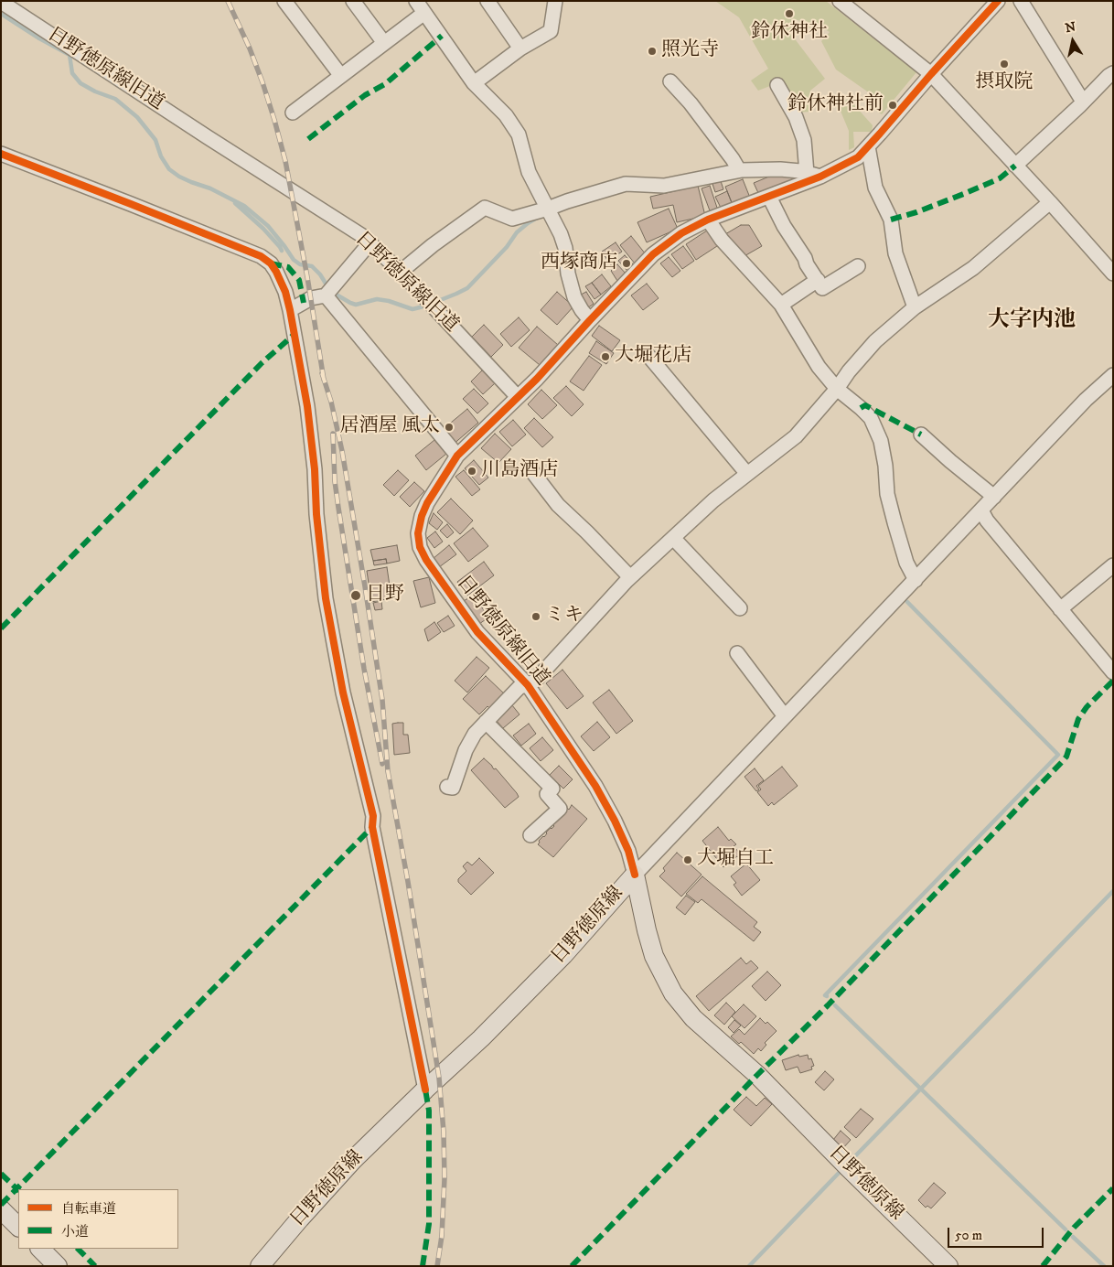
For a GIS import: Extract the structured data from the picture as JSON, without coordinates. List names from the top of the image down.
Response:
{
  "streets": {
    "main road": ["日野徳原線"],
    "street": ["日野徳原線旧道"]
  },
  "crossings": [
    ["日野徳原線旧道", "日野徳原線"]
  ],
  "districts": ["大字内池"],
  "places": [
    "鈴休神社",
    "照光寺",
    "摂取院",
    "鈴休神社前",
    "西塚商店",
    "大堀花店",
    "居酒屋 風太",
    "川島酒店",
    "日野",
    "ミキ",
    "大堀自工"
  ],
  "legend": ["自転車道", "小道"],
  "scale_bar": "50 m",
  "north": "top"
}
